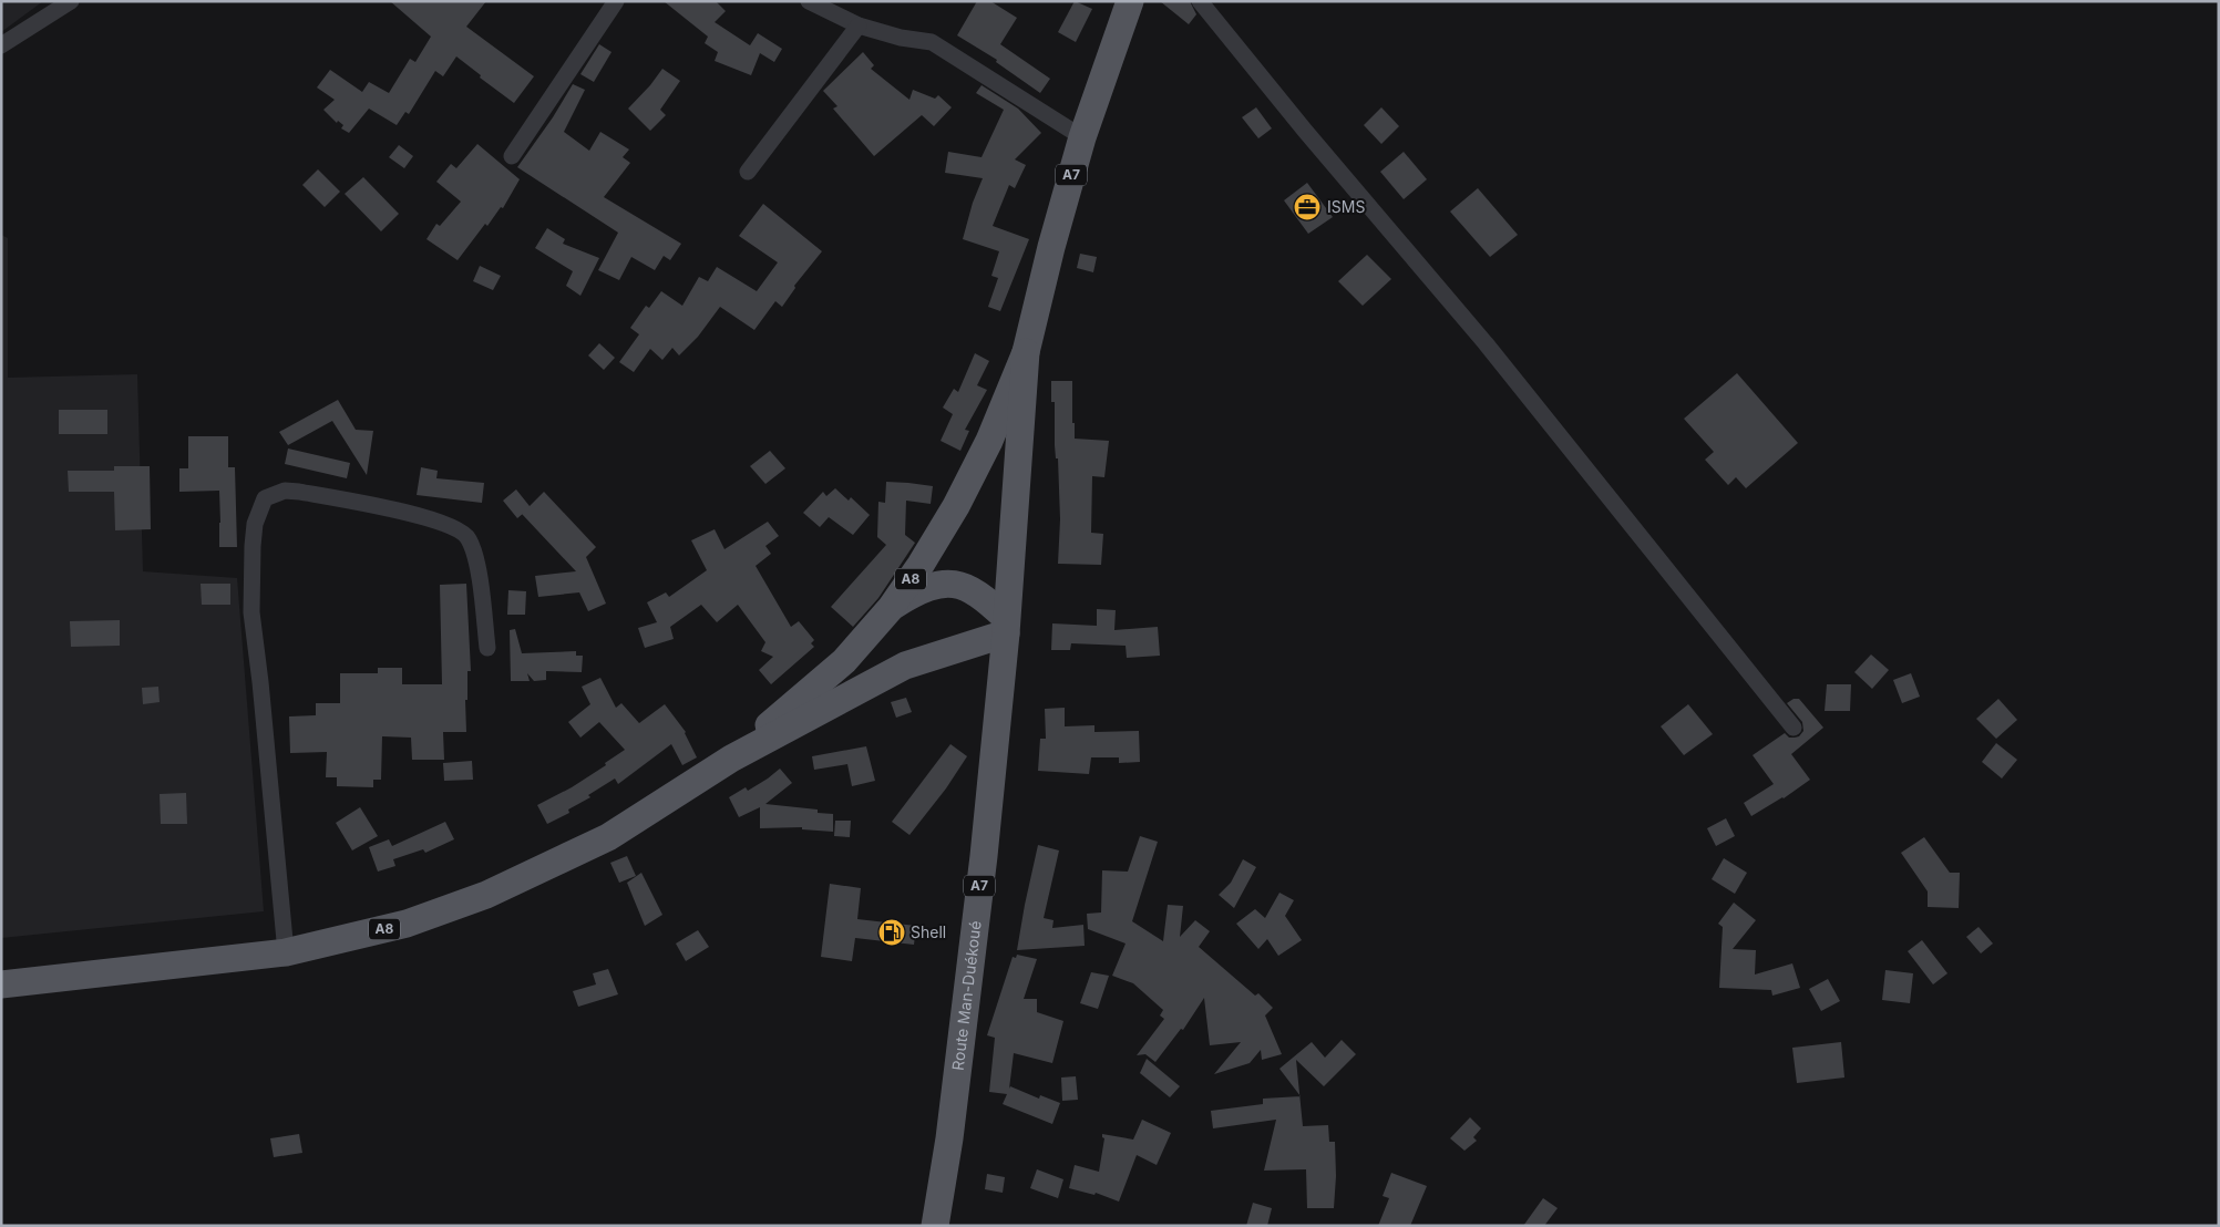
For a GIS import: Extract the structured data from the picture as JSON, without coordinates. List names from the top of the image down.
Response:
{
  "streets": {
    "main road": ["A7", "A8", "Route Man-Duékoué"]
  },
  "crossings": [
    ["A7", "A8"],
    ["A7", "Route Man-Duékoué"],
    ["A8", "Route Man-Duékoué"]
  ],
  "places": {
    "office": ["ISMS"],
    "fuel station": ["Shell"]
  }
}
